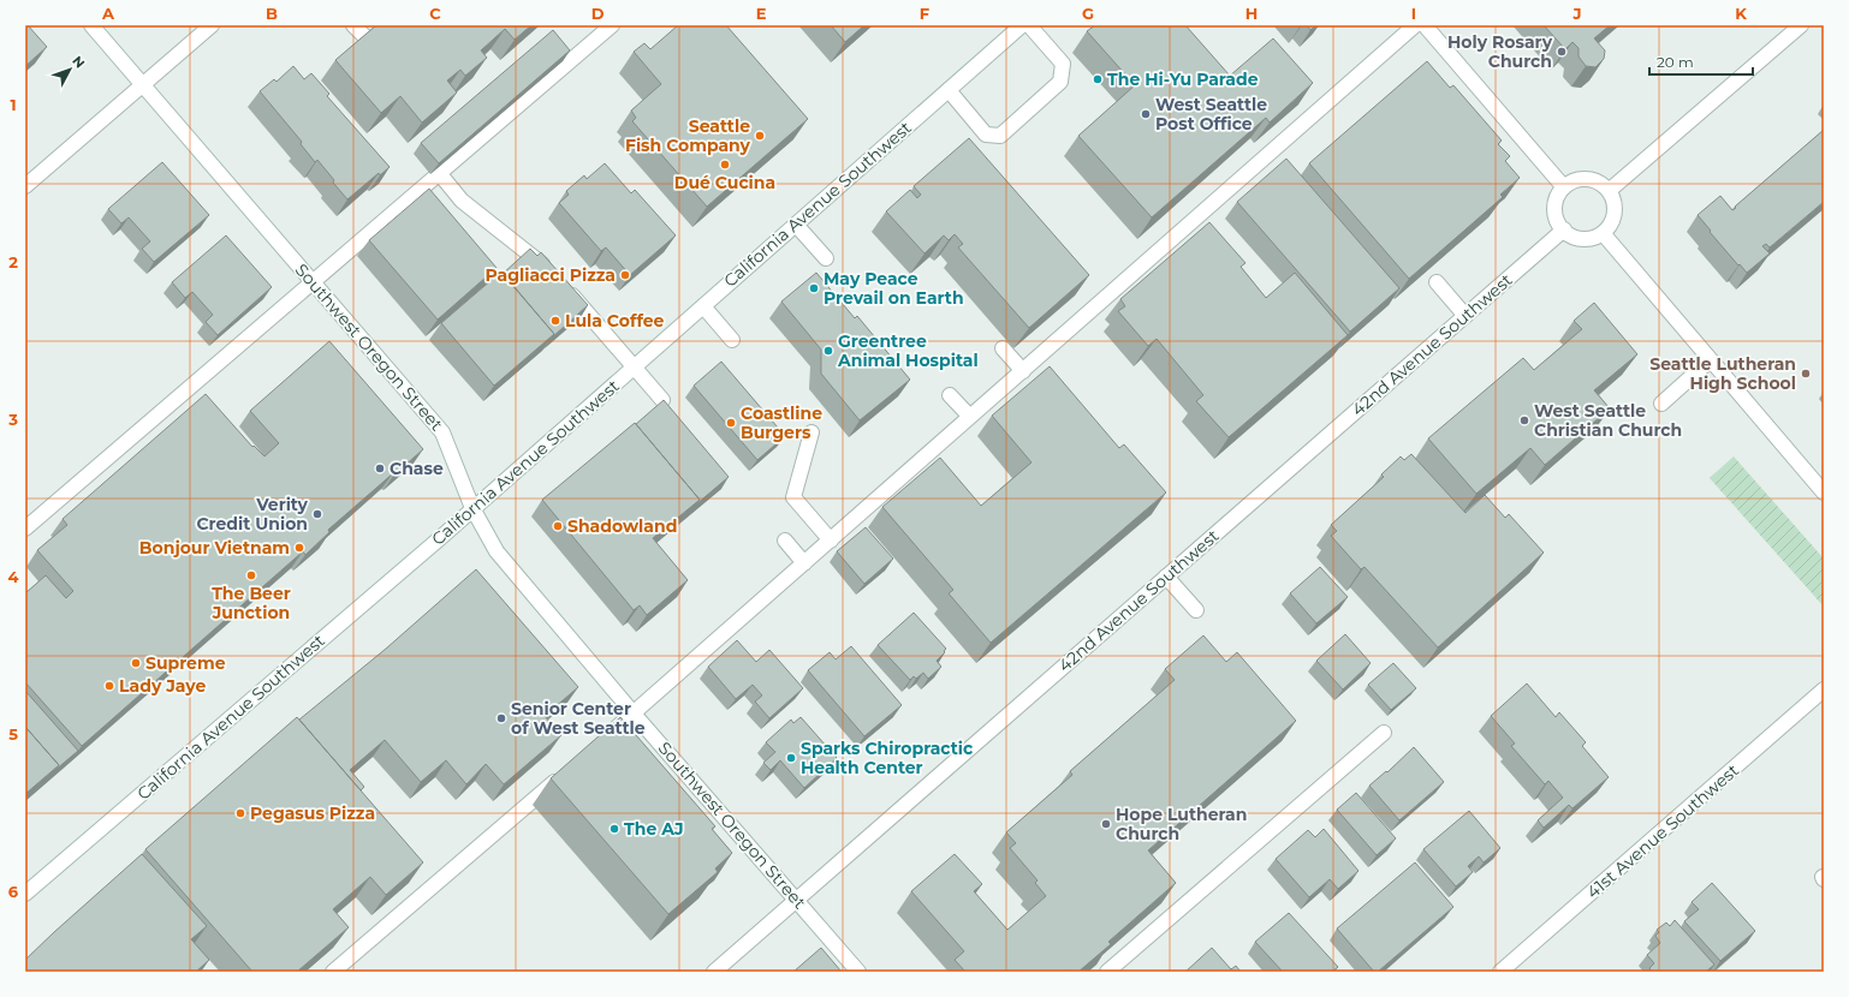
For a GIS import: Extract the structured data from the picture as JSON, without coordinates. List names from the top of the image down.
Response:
{
  "streets": {
    "street": [
      "California Avenue Southwest",
      "42nd Avenue Southwest",
      "Southwest Oregon Street",
      "41st Avenue Southwest"
    ]
  },
  "crossings": [
    ["California Avenue Southwest", "Southwest Oregon Street"],
    ["42nd Avenue Southwest", "Southwest Oregon Street"]
  ],
  "places": [
    "Holy Rosary Church",
    "The Hi-Yu Parade",
    "West Seattle Post Office",
    "Seattle Fish Company",
    "Dué Cucina",
    "Pagliacci Pizza",
    "May Peace Prevail on Earth",
    "Lula Coffee",
    "Greentree Animal Hospital",
    "Seattle Lutheran High School",
    "West Seattle Christian Church",
    "Coastline Burgers",
    "Chase",
    "Verity Credit Union",
    "Shadowland",
    "Bonjour Vietnam",
    "The Beer Junction",
    "Supreme",
    "Lady Jaye",
    "Senior Center of West Seattle",
    "Sparks Chiropractic Health Center",
    "Pegasus Pizza",
    "Hope Lutheran Church",
    "The AJ"
  ],
  "scale_bar": "20 m",
  "north": "top right",
  "grid": {
    "columns": [
      "A",
      "B",
      "C",
      "D",
      "E",
      "F",
      "G",
      "H",
      "I",
      "J",
      "K"
    ],
    "rows": [
      "1",
      "2",
      "3",
      "4",
      "5",
      "6"
    ]
  }
}
